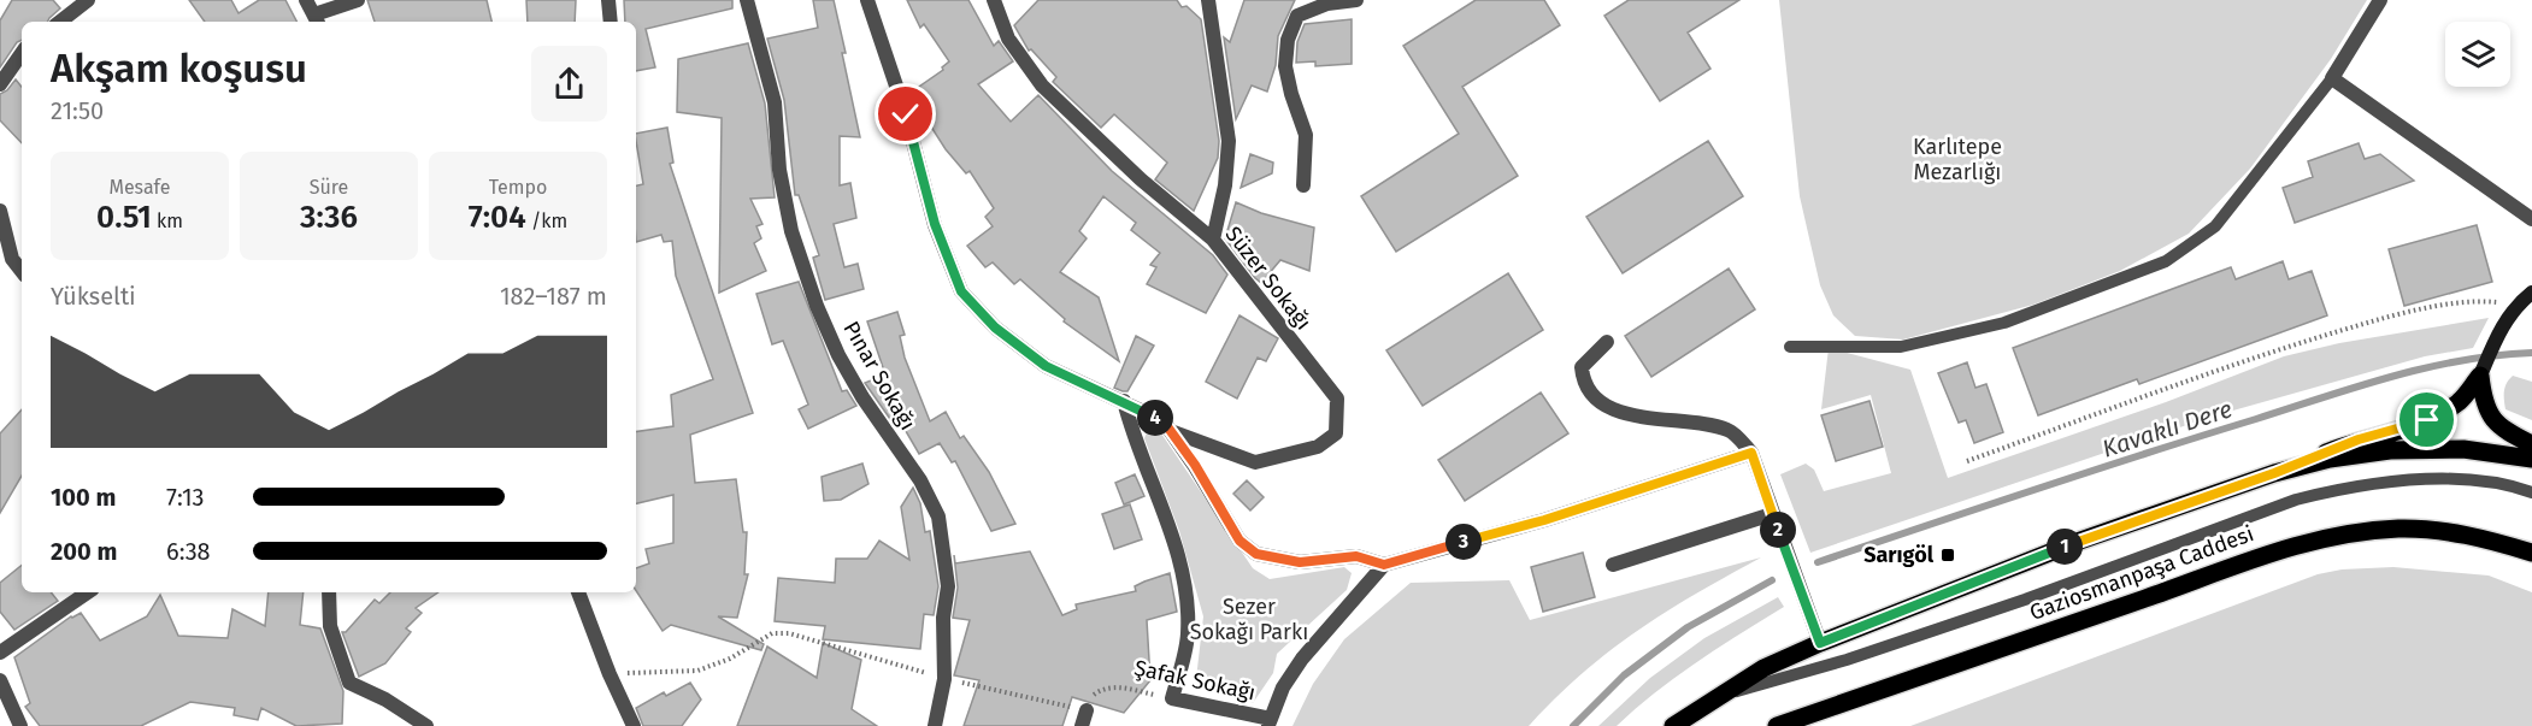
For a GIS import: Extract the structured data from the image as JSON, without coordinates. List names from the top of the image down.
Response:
{
  "streets": {
    "main road": ["Gaziosmanpaşa Caddesi"],
    "street": ["Süzer Sokağı", "Pınar Sokağı", "Şafak Sokağı"]
  },
  "water": ["Kavaklı Dere"],
  "parks": ["Karlıtepe Mezarlığı", "Sezer Sokağı Parkı"],
  "places": {
    "transit": ["Sarıgöl"]
  },
  "page": {
    "heading": ["Akşam koşusu", "21:50"],
    "stats": [
      ["Mesafe", "0.51 km"],
      ["Süre", "3:36"],
      ["Tempo", "7:04 /km"]
    ],
    "chart": ["Yükselti", "182–187 m"],
    "pins": [
      "4",
      "2",
      "3",
      "1"
    ],
    "list": [
      {
        "name": "100 m",
        "note": "7:13"
      },
      {
        "name": "200 m",
        "note": "6:38"
      }
    ]
  }
}
